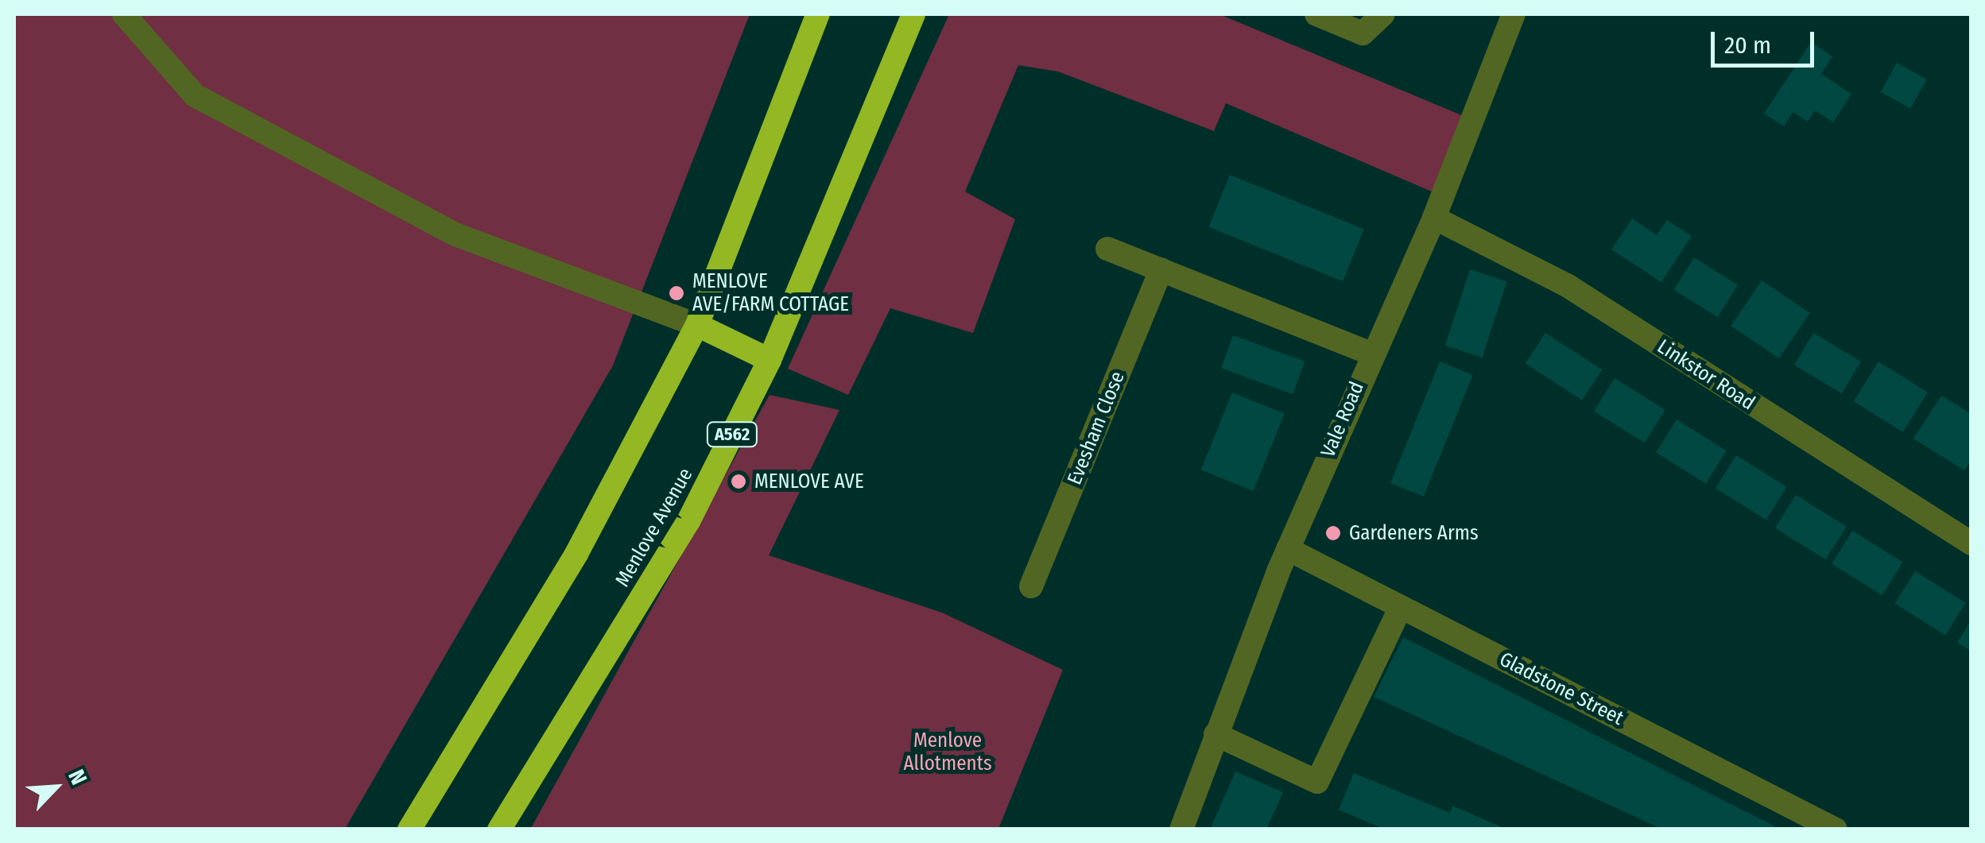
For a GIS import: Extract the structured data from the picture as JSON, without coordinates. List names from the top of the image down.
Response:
{
  "streets": {
    "highway": ["A562", "Menlove Avenue"],
    "street": [
      "Linkstor Road",
      "Vale Road",
      "Evesham Close",
      "Gladstone Street"
    ]
  },
  "crossings": [
    ["Linkstor Road", "Vale Road"],
    ["Vale Road", "Gladstone Street"]
  ],
  "parks": ["Menlove Allotments"],
  "places": ["MENLOVE AVE/FARM COTTAGE", "MENLOVE AVE", "Gardeners Arms"],
  "scale_bar": "20 m",
  "north": "top right"
}
